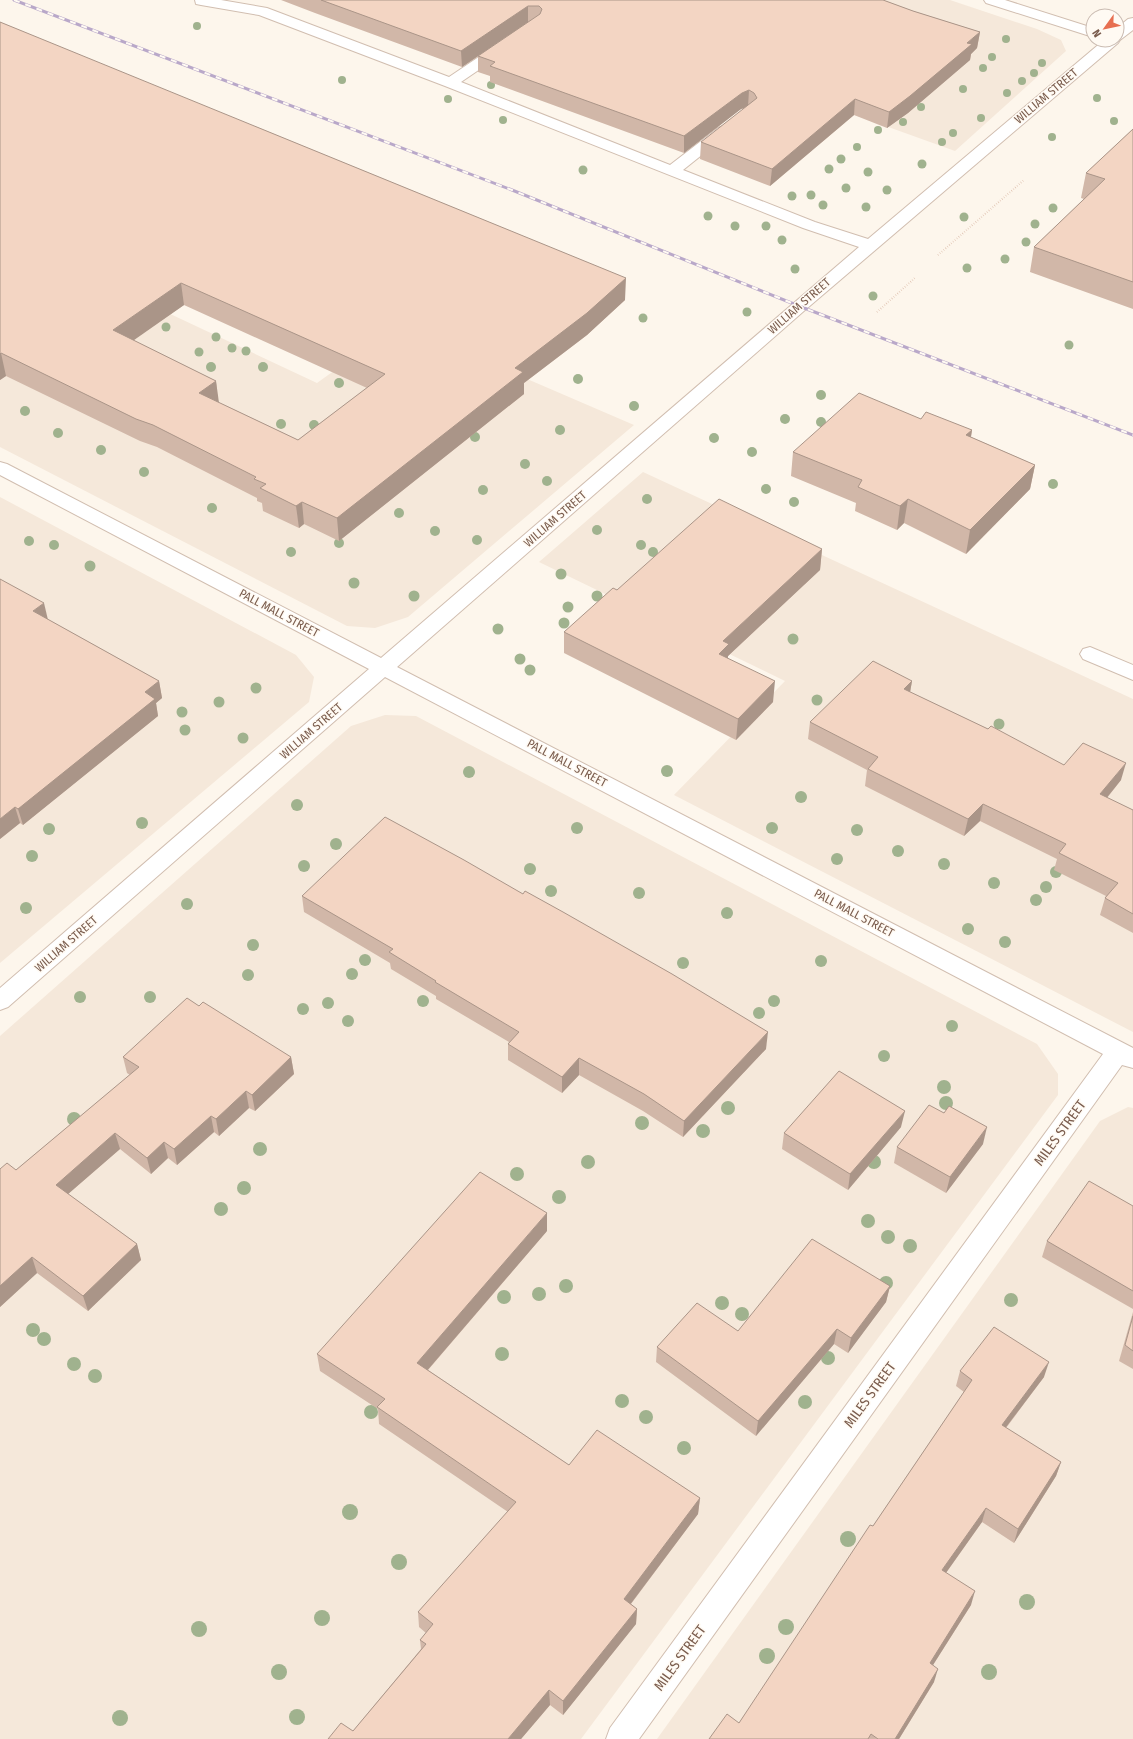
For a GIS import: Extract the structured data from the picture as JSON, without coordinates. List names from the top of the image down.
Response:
{
  "streets": {
    "street": ["WILLIAM STREET", "PALL MALL STREET", "MILES STREET"]
  },
  "crossings": [
    ["WILLIAM STREET", "PALL MALL STREET"],
    ["PALL MALL STREET", "MILES STREET"]
  ],
  "north": "bottom left"
}
